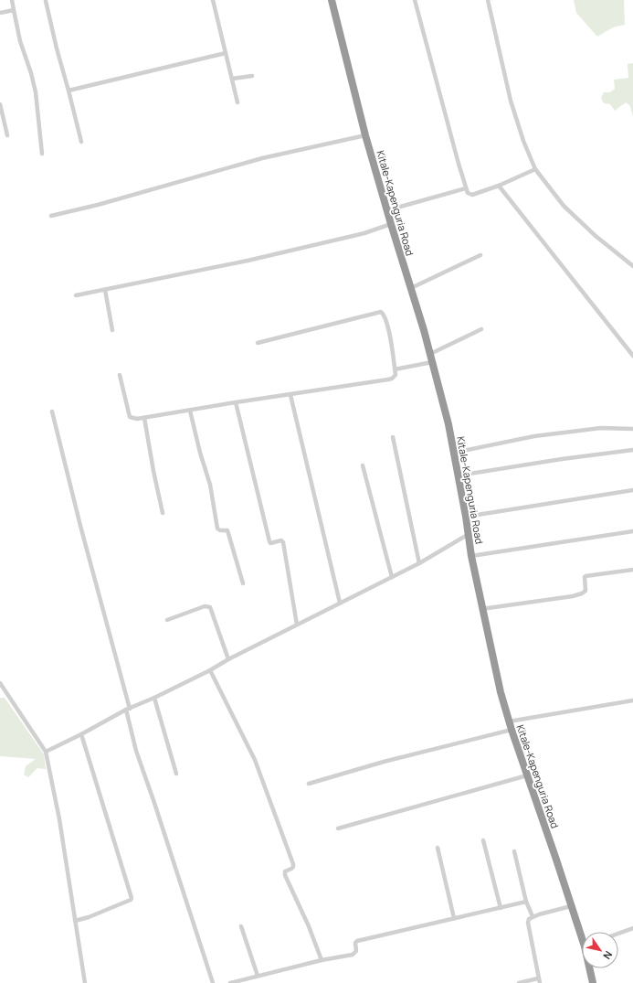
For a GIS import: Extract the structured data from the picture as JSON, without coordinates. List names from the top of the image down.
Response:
{
  "streets": {
    "highway": ["Kitale-Kapenguria Road"]
  },
  "north": "bottom right"
}
